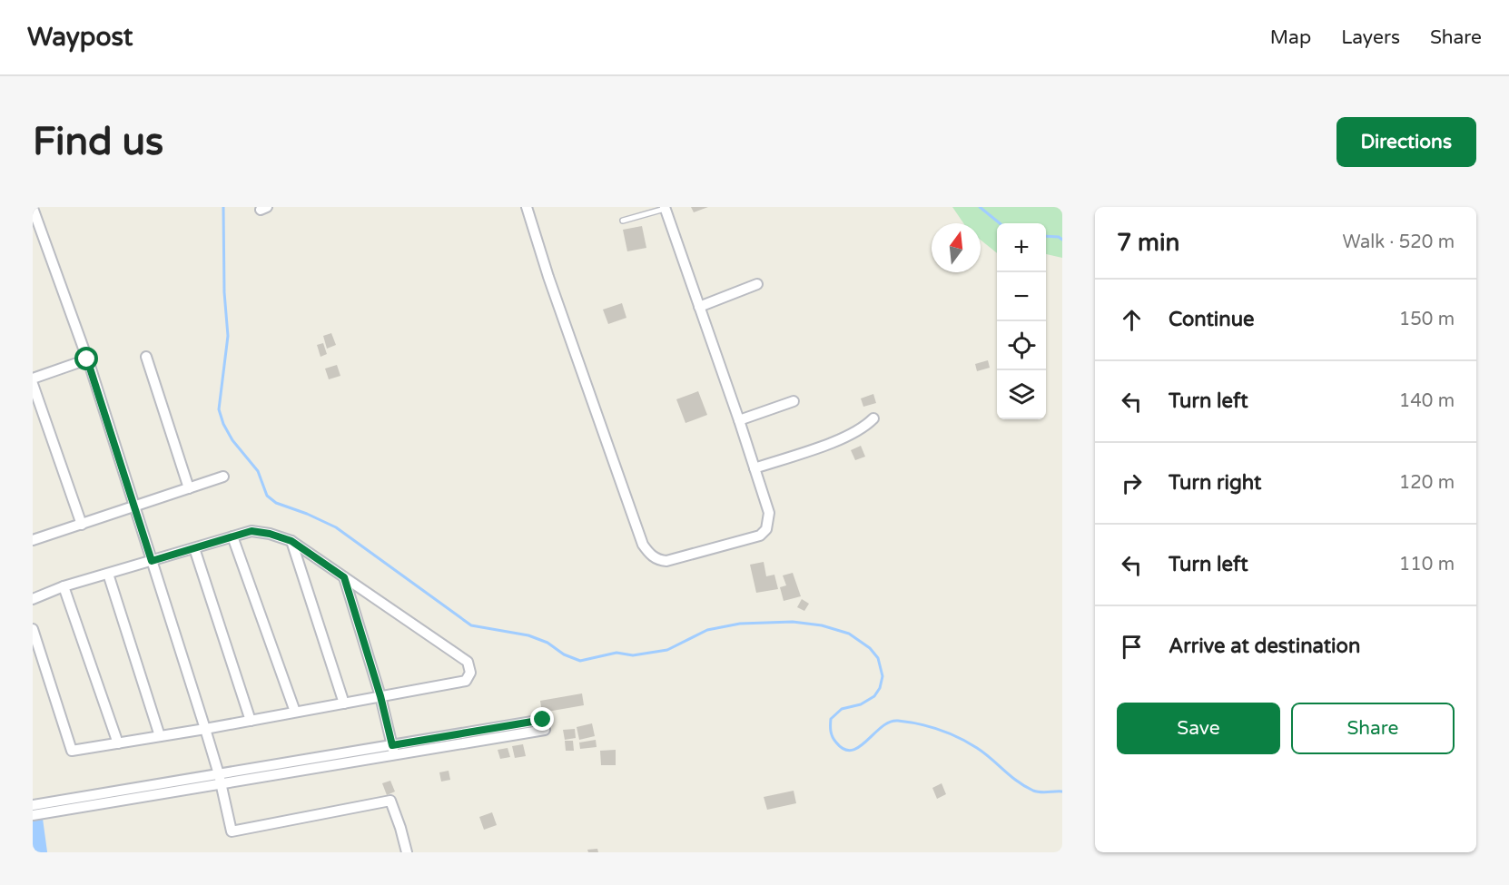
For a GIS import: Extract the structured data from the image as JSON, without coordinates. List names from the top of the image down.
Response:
{
  "north": "top",
  "page": {
    "header": "Waypost",
    "nav": ["Map", "Layers", "Share"],
    "buttons": [
      "Directions",
      ["Save", "Share"]
    ],
    "title": "Find us",
    "heading": ["7 min", "Walk · 520 m"],
    "map_buttons": ["+", "−"],
    "list": [
      ["Continue", "150 m"],
      ["Turn left", "140 m"],
      ["Turn right", "120 m"],
      ["Turn left", "110 m"],
      "Arrive at destination"
    ]
  }
}
